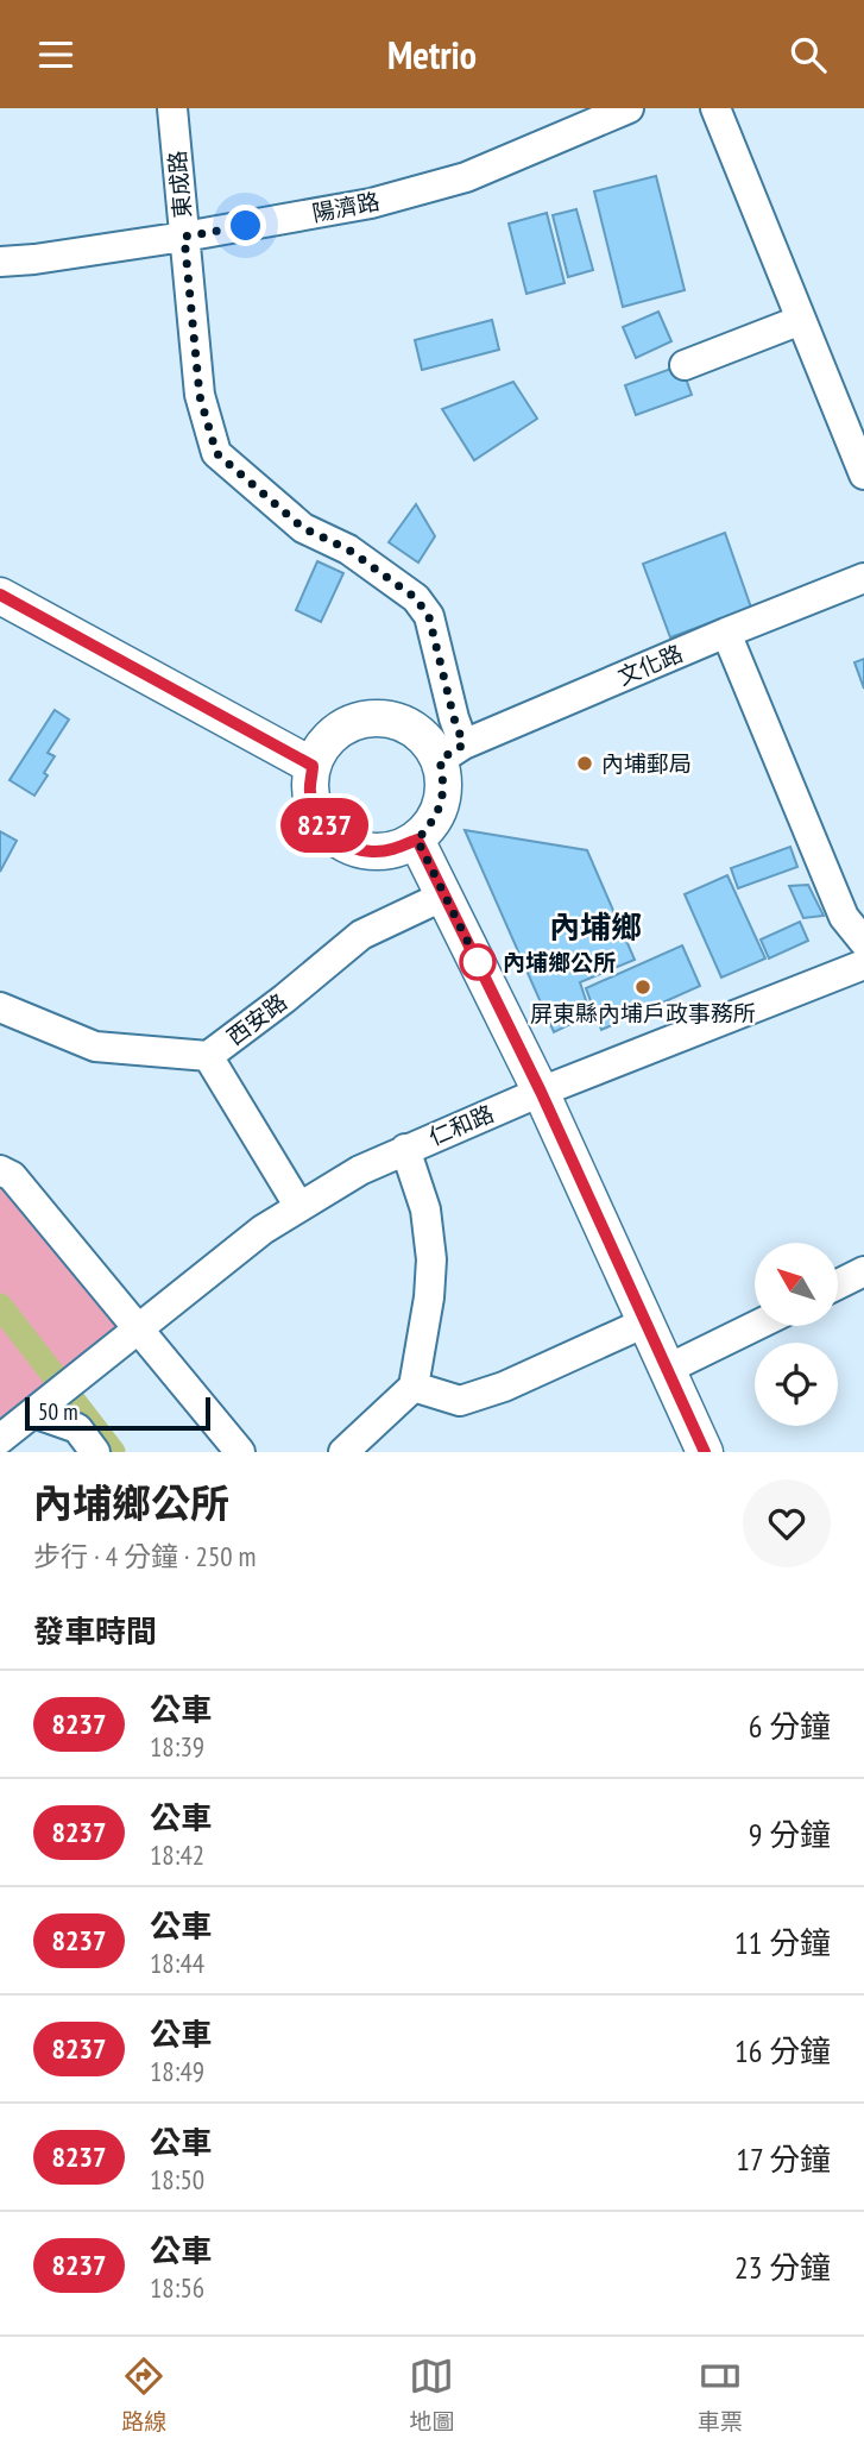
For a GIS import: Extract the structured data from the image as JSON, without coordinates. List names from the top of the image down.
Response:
{
  "streets": {
    "street": [
      "東成路",
      "陽濟路",
      "文化路",
      "西安路",
      "仁和路"
    ]
  },
  "crossings": [
    ["東成路", "陽濟路"],
    ["東成路", "文化路"]
  ],
  "districts": ["內埔鄉"],
  "places": ["內埔郵局", "內埔鄉公所", "屏東縣內埔戶政事務所"],
  "lines": ["bus line 8237"],
  "scale_bar": "50 m",
  "north": "top left",
  "page": {
    "header": "Metrio",
    "on_map": "8237",
    "scale": "50 m",
    "heading": [
      ["內埔鄉公所", "步行 · 4 分鐘 · 250 m"],
      "發車時間"
    ],
    "list": [
      {
        "mark": "8237",
        "name": "公車",
        "note": "18:39",
        "value": "6 分鐘"
      },
      {
        "mark": "8237",
        "name": "公車",
        "note": "18:42",
        "value": "9 分鐘"
      },
      {
        "mark": "8237",
        "name": "公車",
        "note": "18:44",
        "value": "11 分鐘"
      },
      {
        "mark": "8237",
        "name": "公車",
        "note": "18:49",
        "value": "16 分鐘"
      },
      {
        "mark": "8237",
        "name": "公車",
        "note": "18:50",
        "value": "17 分鐘"
      },
      {
        "mark": "8237",
        "name": "公車",
        "note": "18:56",
        "value": "23 分鐘"
      }
    ],
    "tabs": ["路線", "地圖", "車票"]
  }
}
